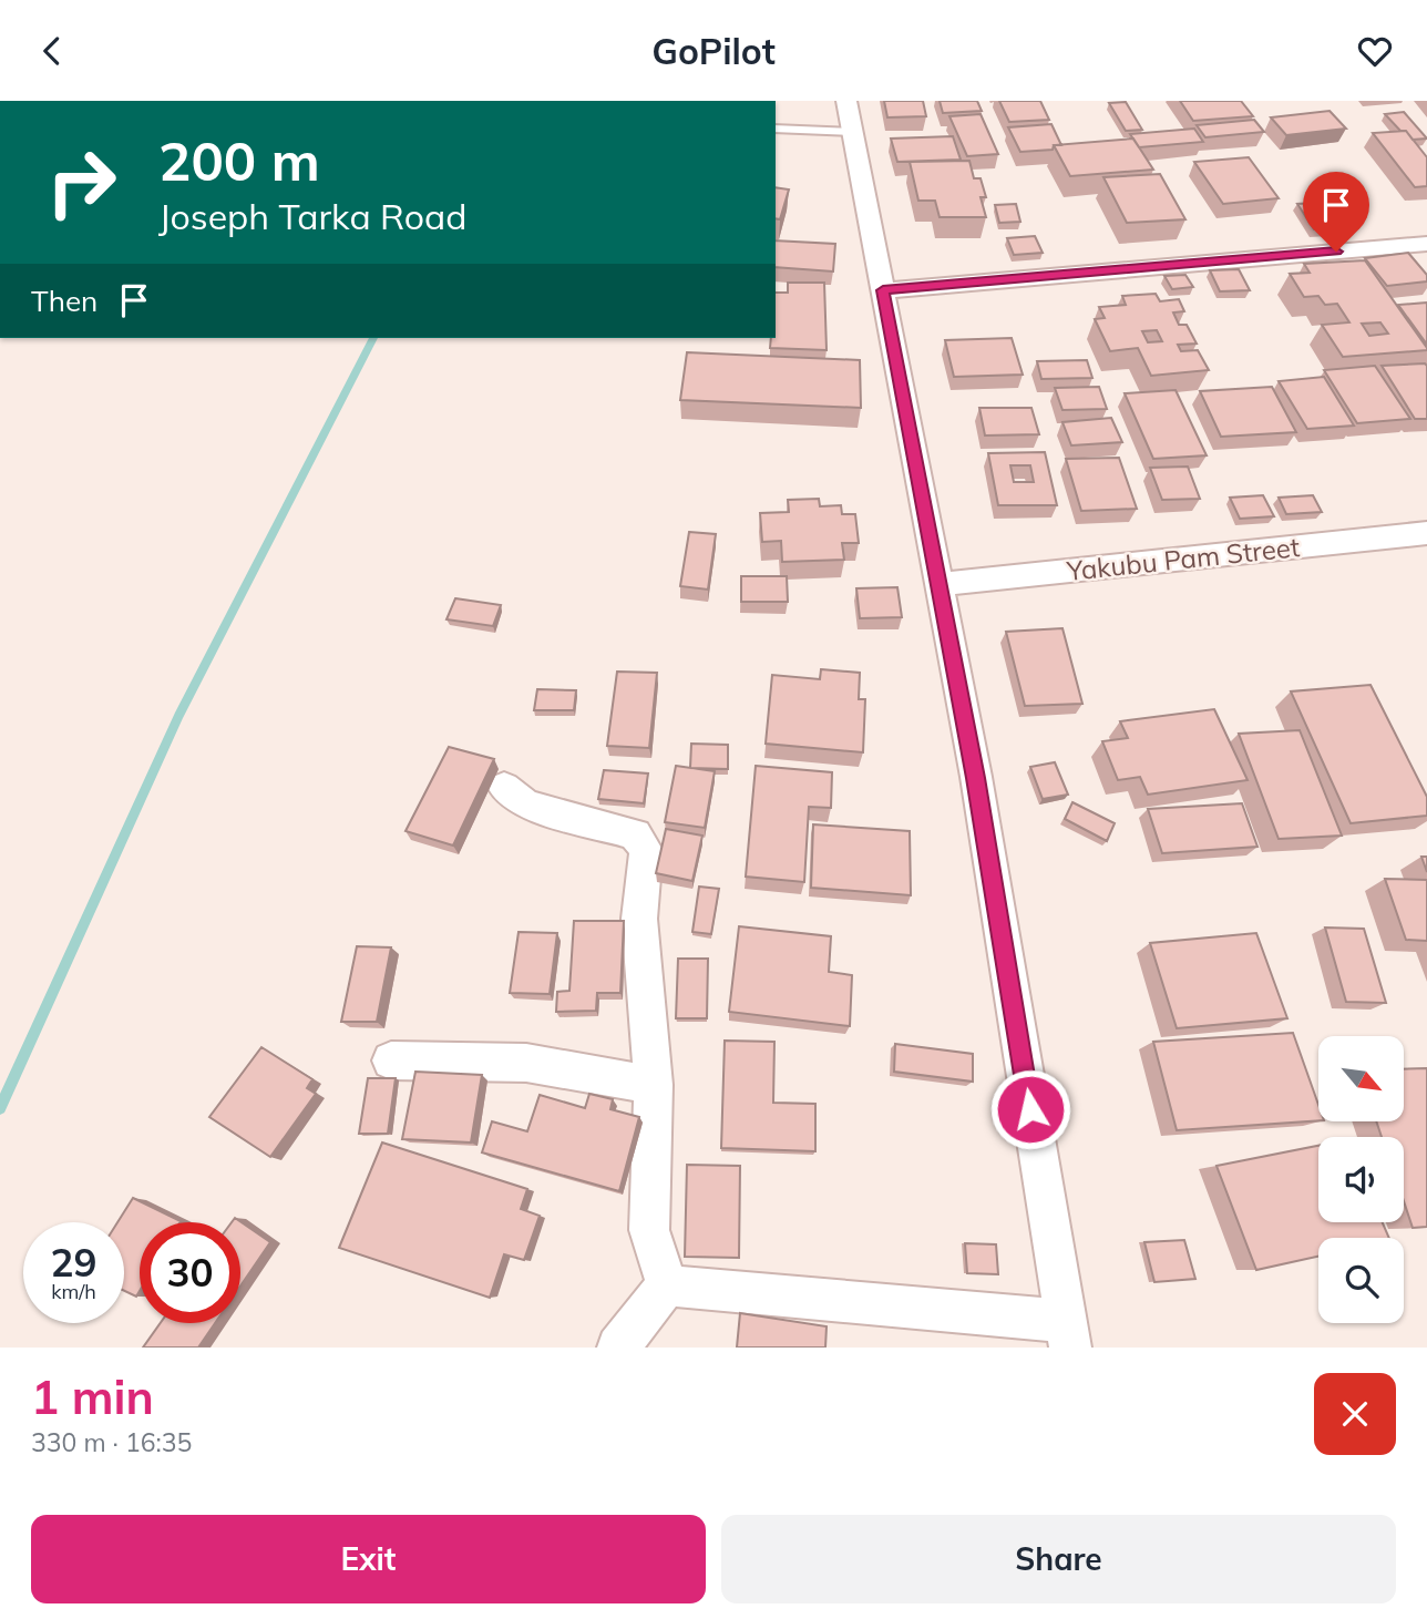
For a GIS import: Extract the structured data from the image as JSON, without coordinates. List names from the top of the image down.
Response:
{
  "streets": {
    "street": ["Yakubu Pam Street"]
  },
  "north": "bottom right",
  "page": {
    "header": "GoPilot",
    "turn": ["200 m", "Joseph Tarka Road"],
    "then": "Then",
    "speed": "29 km/h",
    "limit": "30",
    "heading": ["1 min", "330 m · 16:35"],
    "buttons": ["Exit", "Share"]
  }
}
